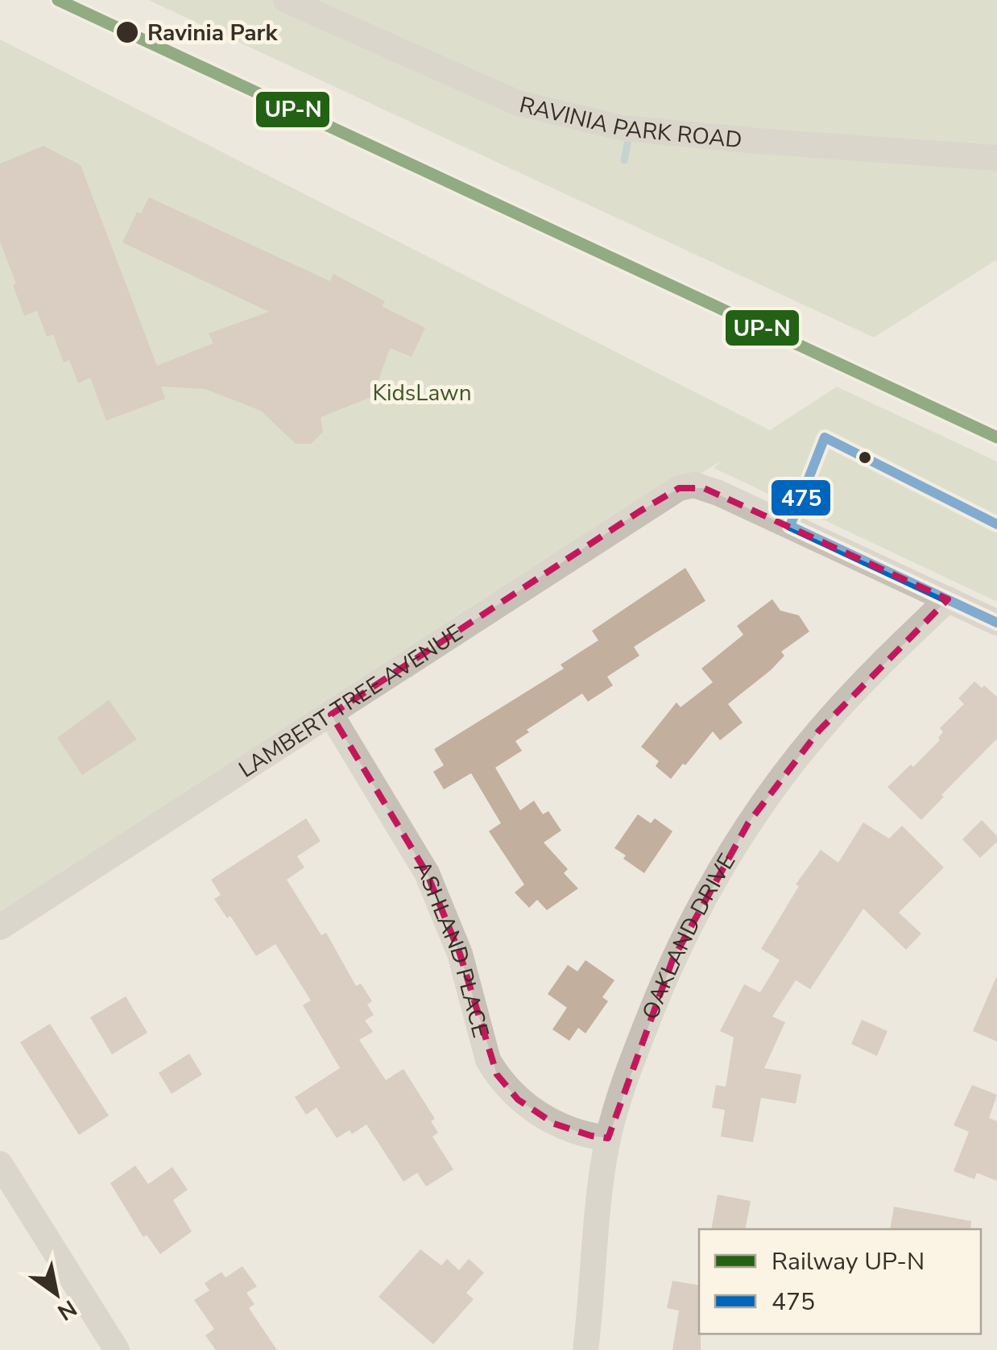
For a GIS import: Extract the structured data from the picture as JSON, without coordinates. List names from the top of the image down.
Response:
{
  "streets": {
    "street": [
      "RAVINIA PARK ROAD",
      "LAMBERT TREE AVENUE",
      "OAKLAND DRIVE",
      "ASHLAND PLACE"
    ]
  },
  "crossings": [
    ["LAMBERT TREE AVENUE", "OAKLAND DRIVE"],
    ["LAMBERT TREE AVENUE", "ASHLAND PLACE"],
    ["OAKLAND DRIVE", "ASHLAND PLACE"]
  ],
  "parks": ["KidsLawn"],
  "places": ["Ravinia Park"],
  "lines": ["rail line UP-N", "transit line 475"],
  "legend": ["Railway UP-N", "475"],
  "north": "bottom right"
}
